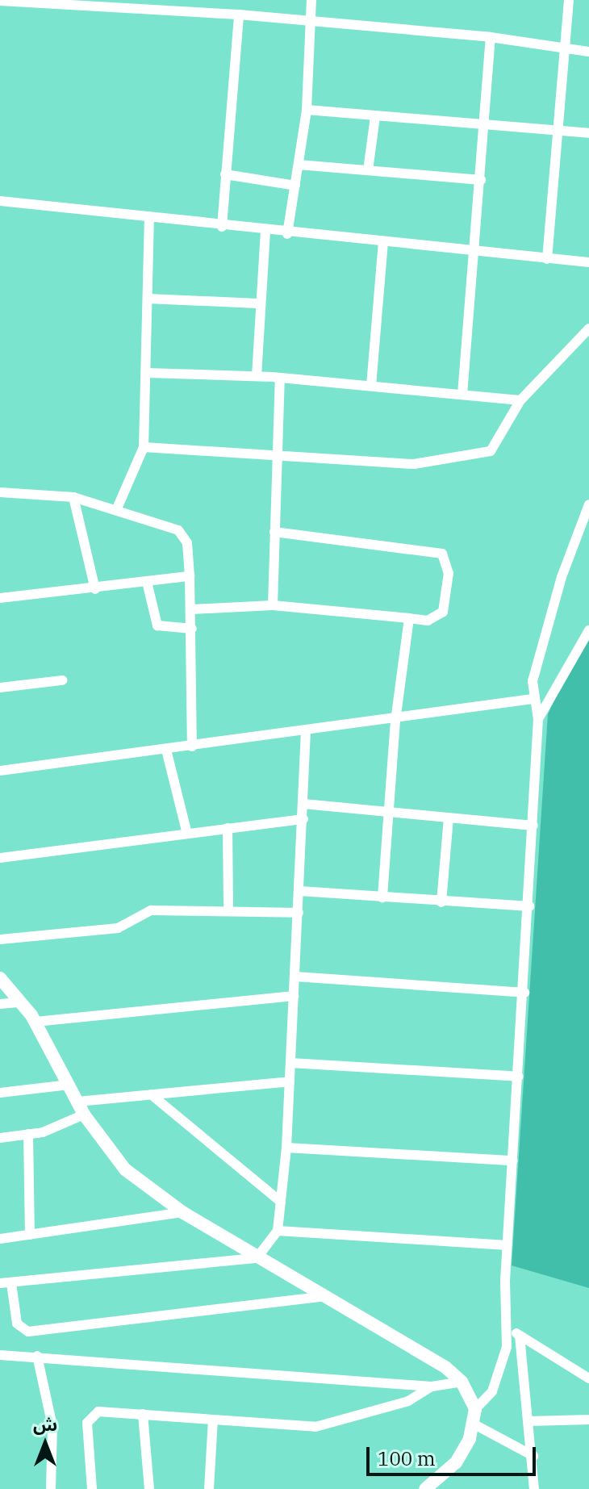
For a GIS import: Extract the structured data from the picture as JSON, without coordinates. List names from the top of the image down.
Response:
{
  "scale_bar": "100 m",
  "north": "top"
}
